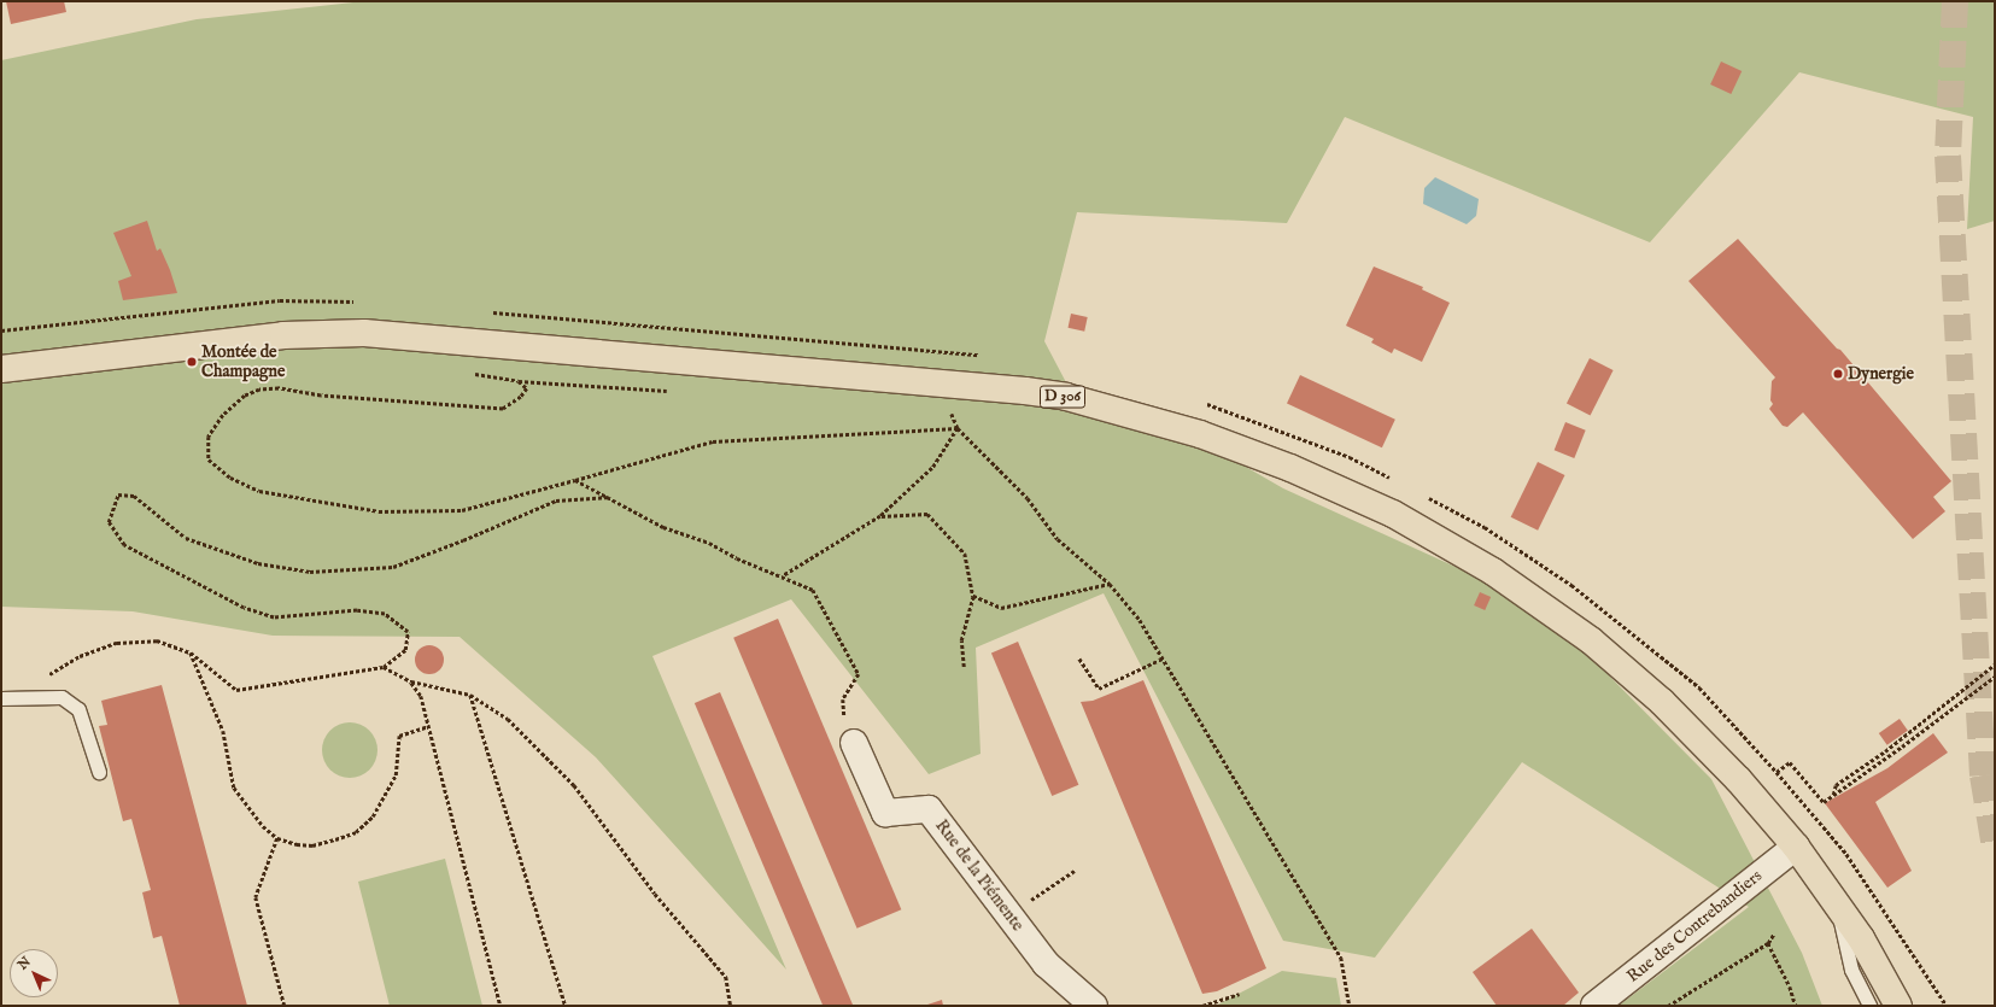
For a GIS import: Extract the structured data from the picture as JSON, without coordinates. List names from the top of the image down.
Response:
{
  "streets": {
    "main road": ["D 306"],
    "street": ["Rue de la Piémente", "Rue des Contrebandiers"]
  },
  "crossings": [
    ["D 306", "Rue des Contrebandiers"]
  ],
  "places": ["Montée de Champagne", "Dynergie"],
  "north": "top left"
}
